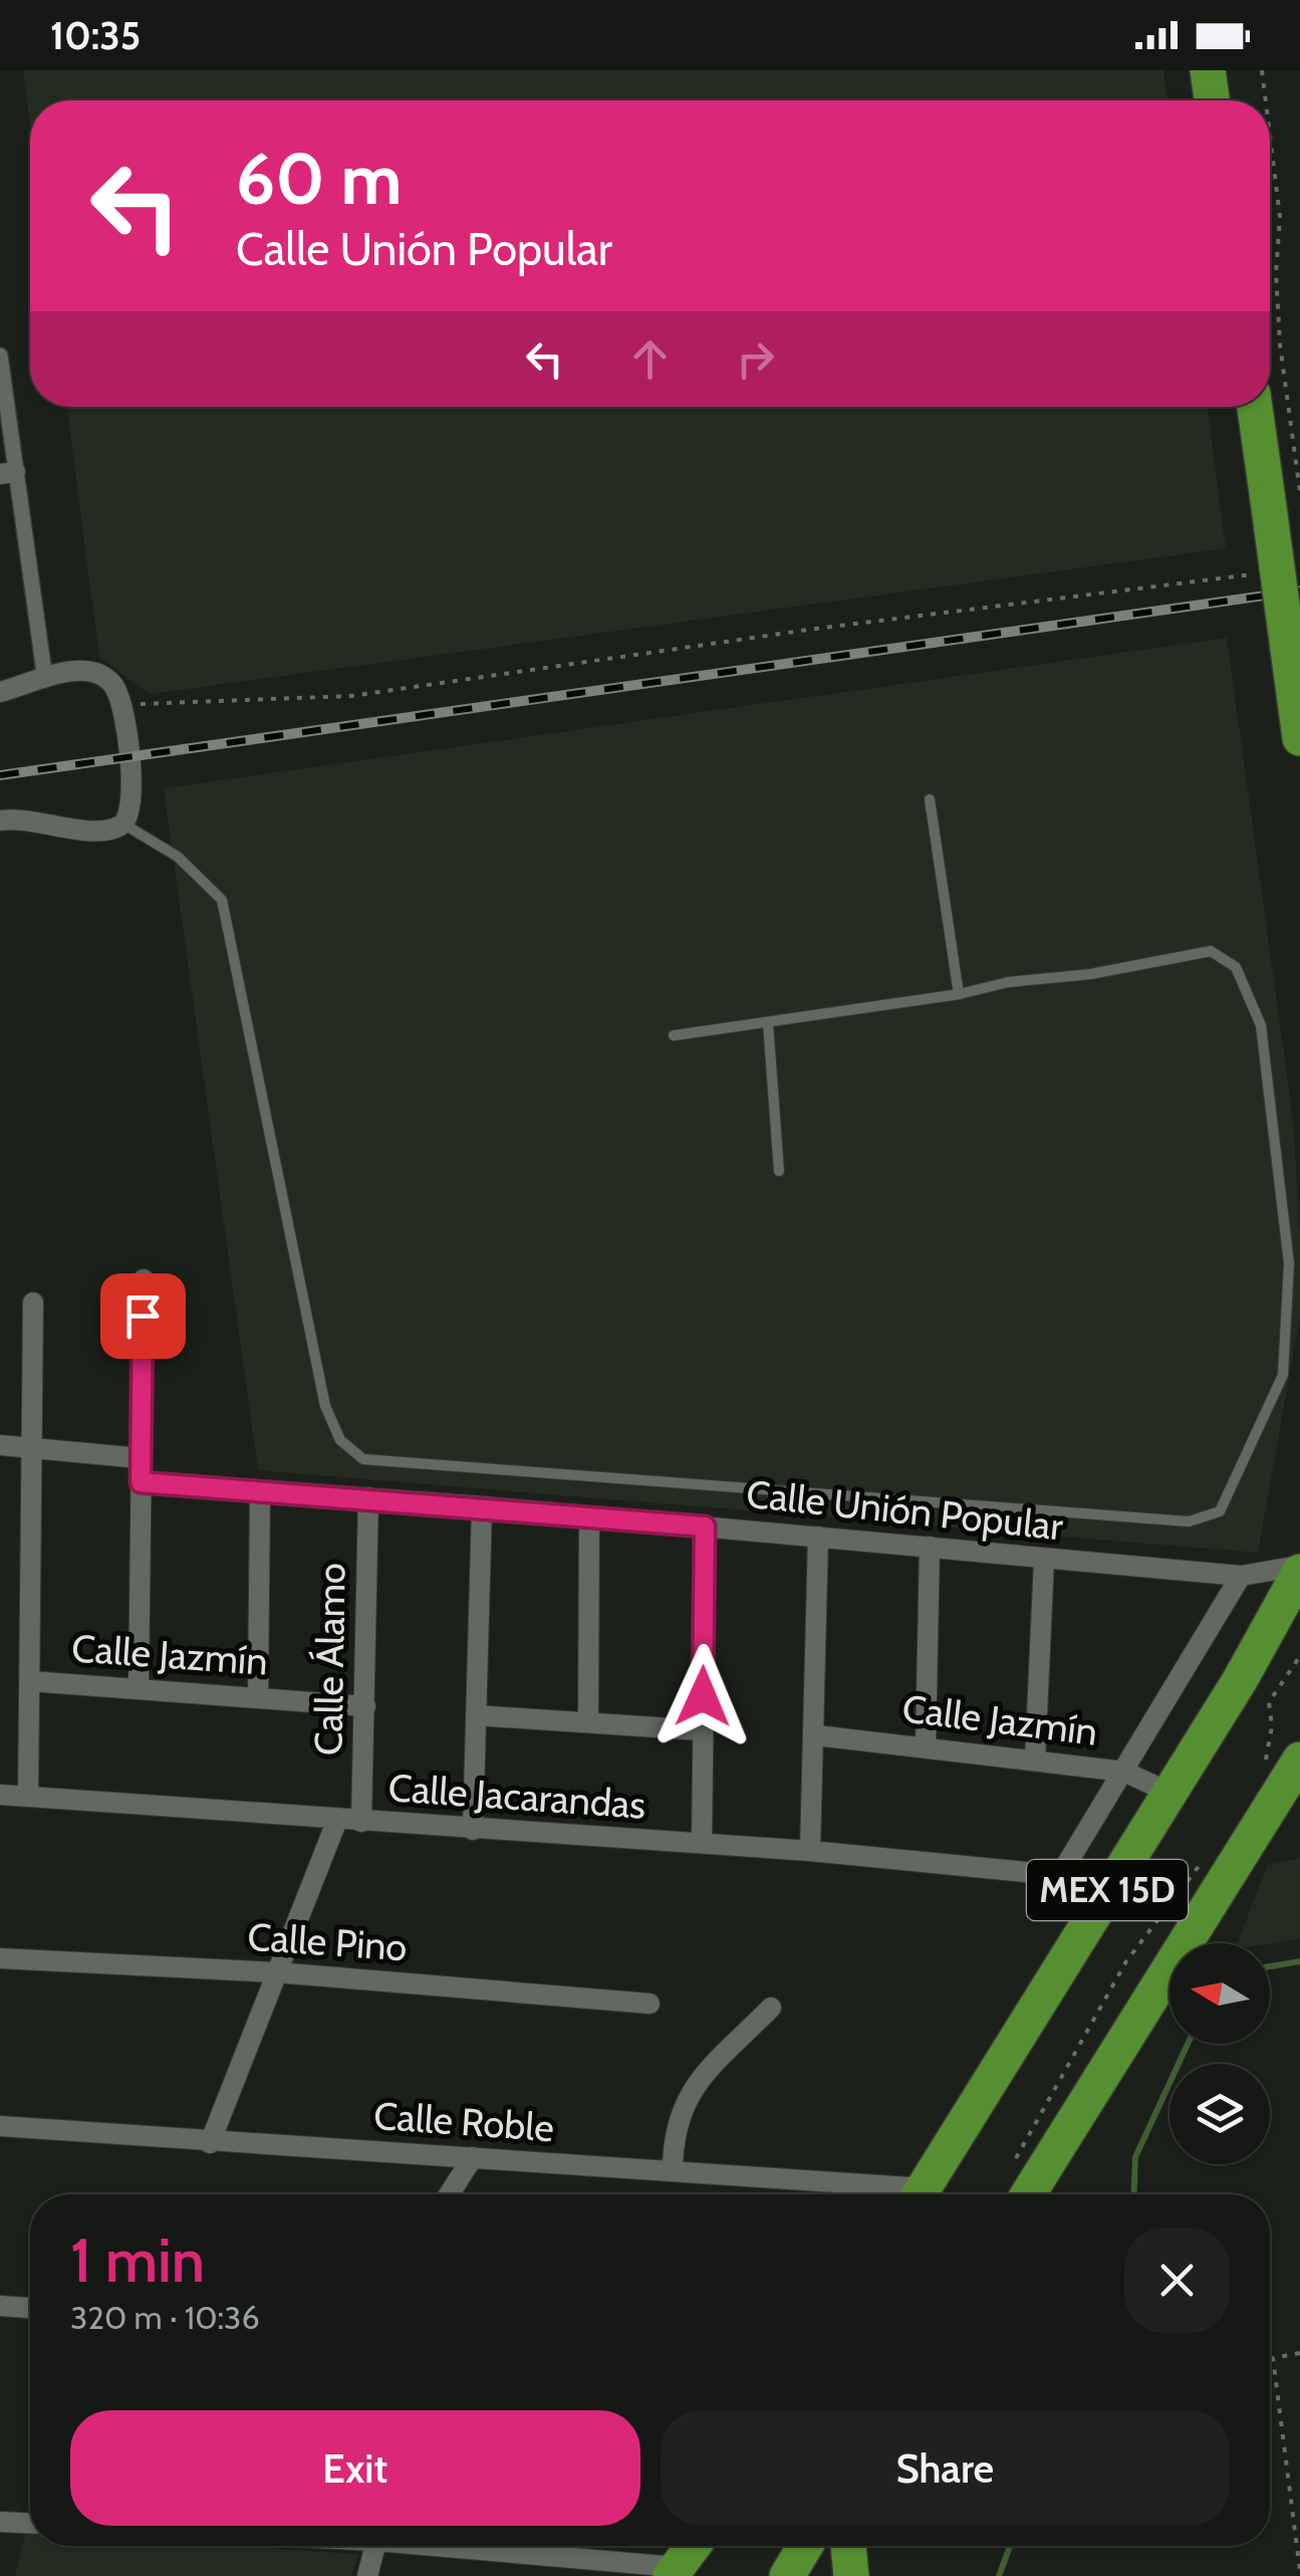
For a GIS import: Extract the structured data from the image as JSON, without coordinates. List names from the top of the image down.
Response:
{
  "streets": {
    "highway": ["MEX 15D"],
    "street": [
      "Calle Unión Popular",
      "Calle Jazmín",
      "Calle Álamo",
      "Calle Jacarandas",
      "Calle Pino",
      "Calle Roble"
    ]
  },
  "crossings": [
    ["Calle Unión Popular", "Calle Álamo"],
    ["Calle Unión Popular", "MEX 15D"],
    ["Calle Jazmín", "Calle Álamo"],
    ["Calle Jazmín", "MEX 15D"],
    ["Calle Álamo", "Calle Jacarandas"]
  ],
  "north": "left",
  "page": {
    "status": "10:35",
    "turn": ["60 m", "Calle Unión Popular"],
    "heading": ["1 min", "320 m · 10:36"],
    "buttons": ["Exit", "Share"]
  }
}
